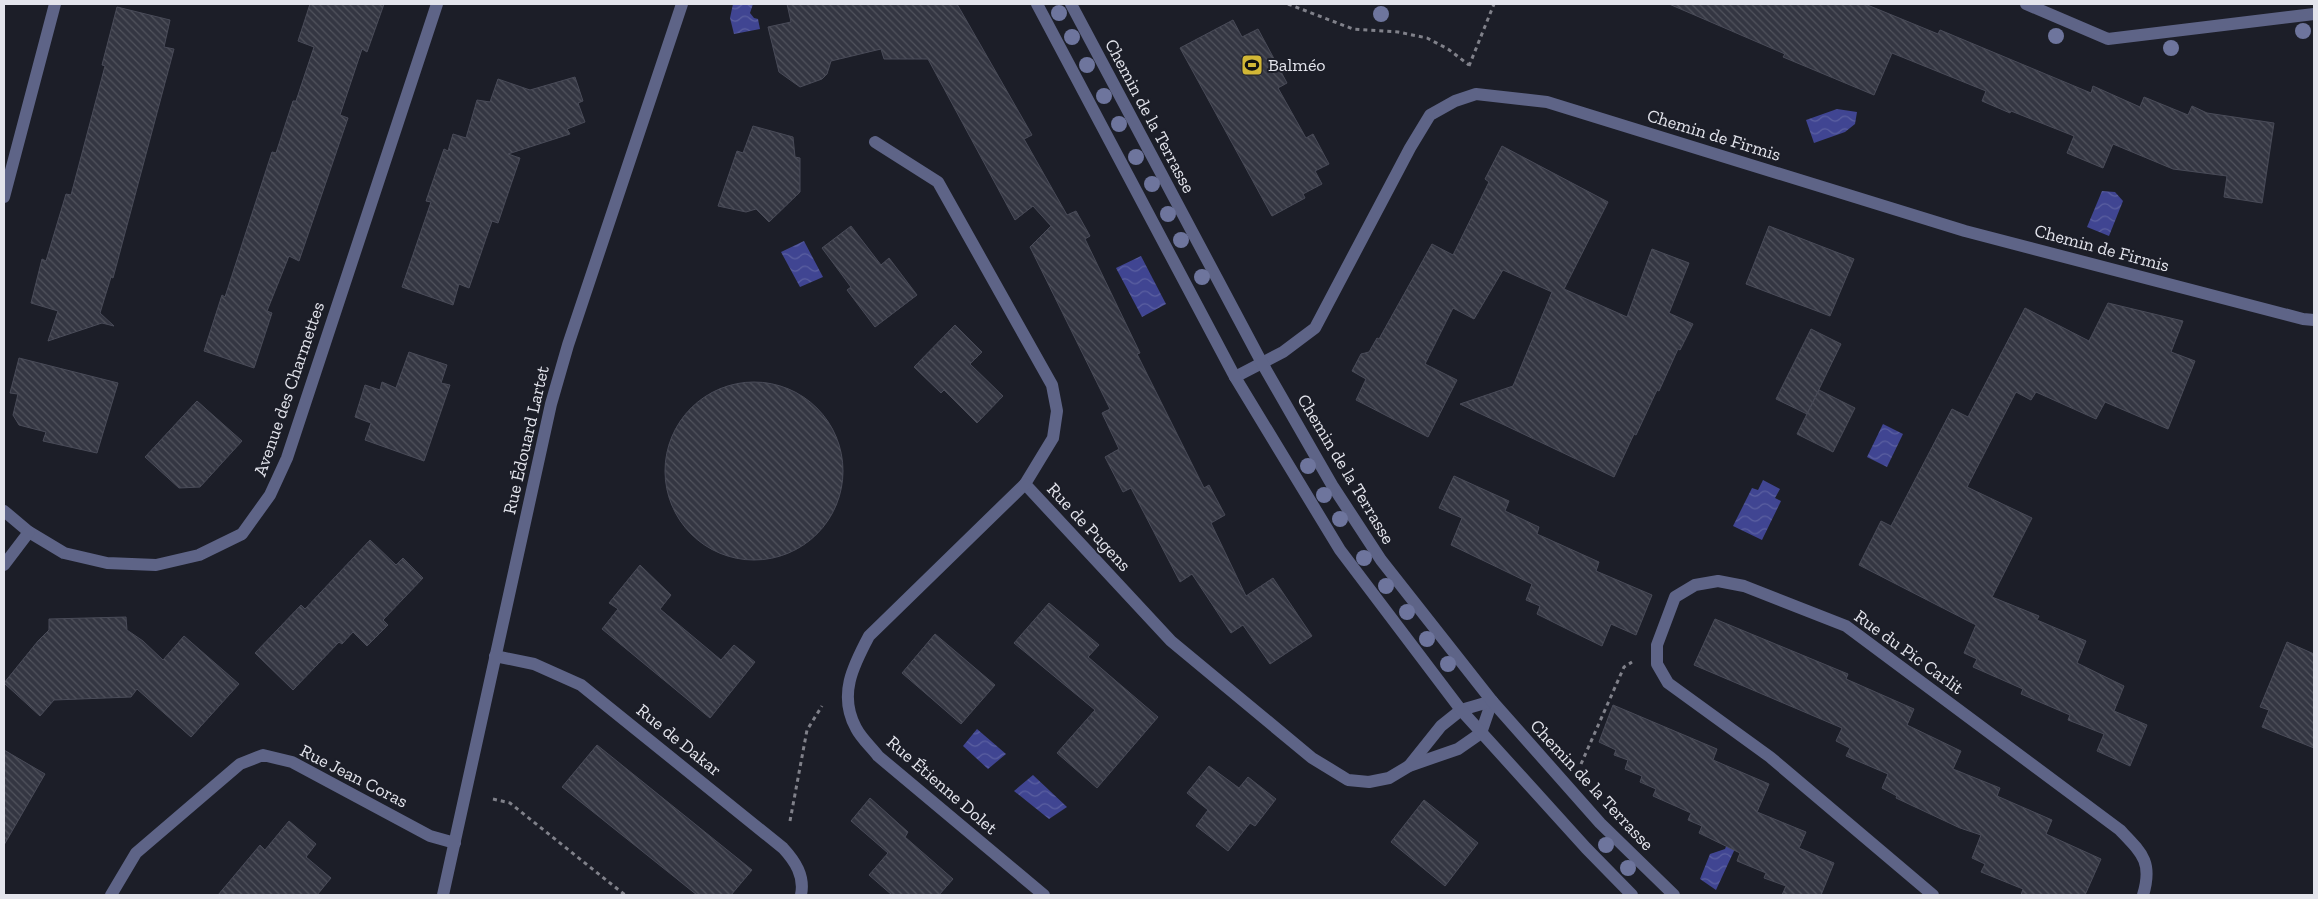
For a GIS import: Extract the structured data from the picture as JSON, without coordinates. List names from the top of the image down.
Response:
{
  "streets": {
    "street": [
      "Chemin de la Terrasse",
      "Chemin de Firmis",
      "Avenue des Charmettes",
      "Rue Édouard Lartet",
      "Rue de Pugens",
      "Rue du Pic Carlit",
      "Rue de Dakar",
      "Rue Jean Coras",
      "Rue Étienne Dolet"
    ]
  },
  "crossings": [
    ["Chemin de la Terrasse", "Chemin de Firmis"],
    ["Chemin de la Terrasse", "Rue de Pugens"],
    ["Rue Édouard Lartet", "Rue de Dakar"],
    ["Rue Édouard Lartet", "Rue Jean Coras"],
    ["Rue de Pugens", "Rue Étienne Dolet"]
  ],
  "places": {
    "sports": ["Balméo"]
  }
}
